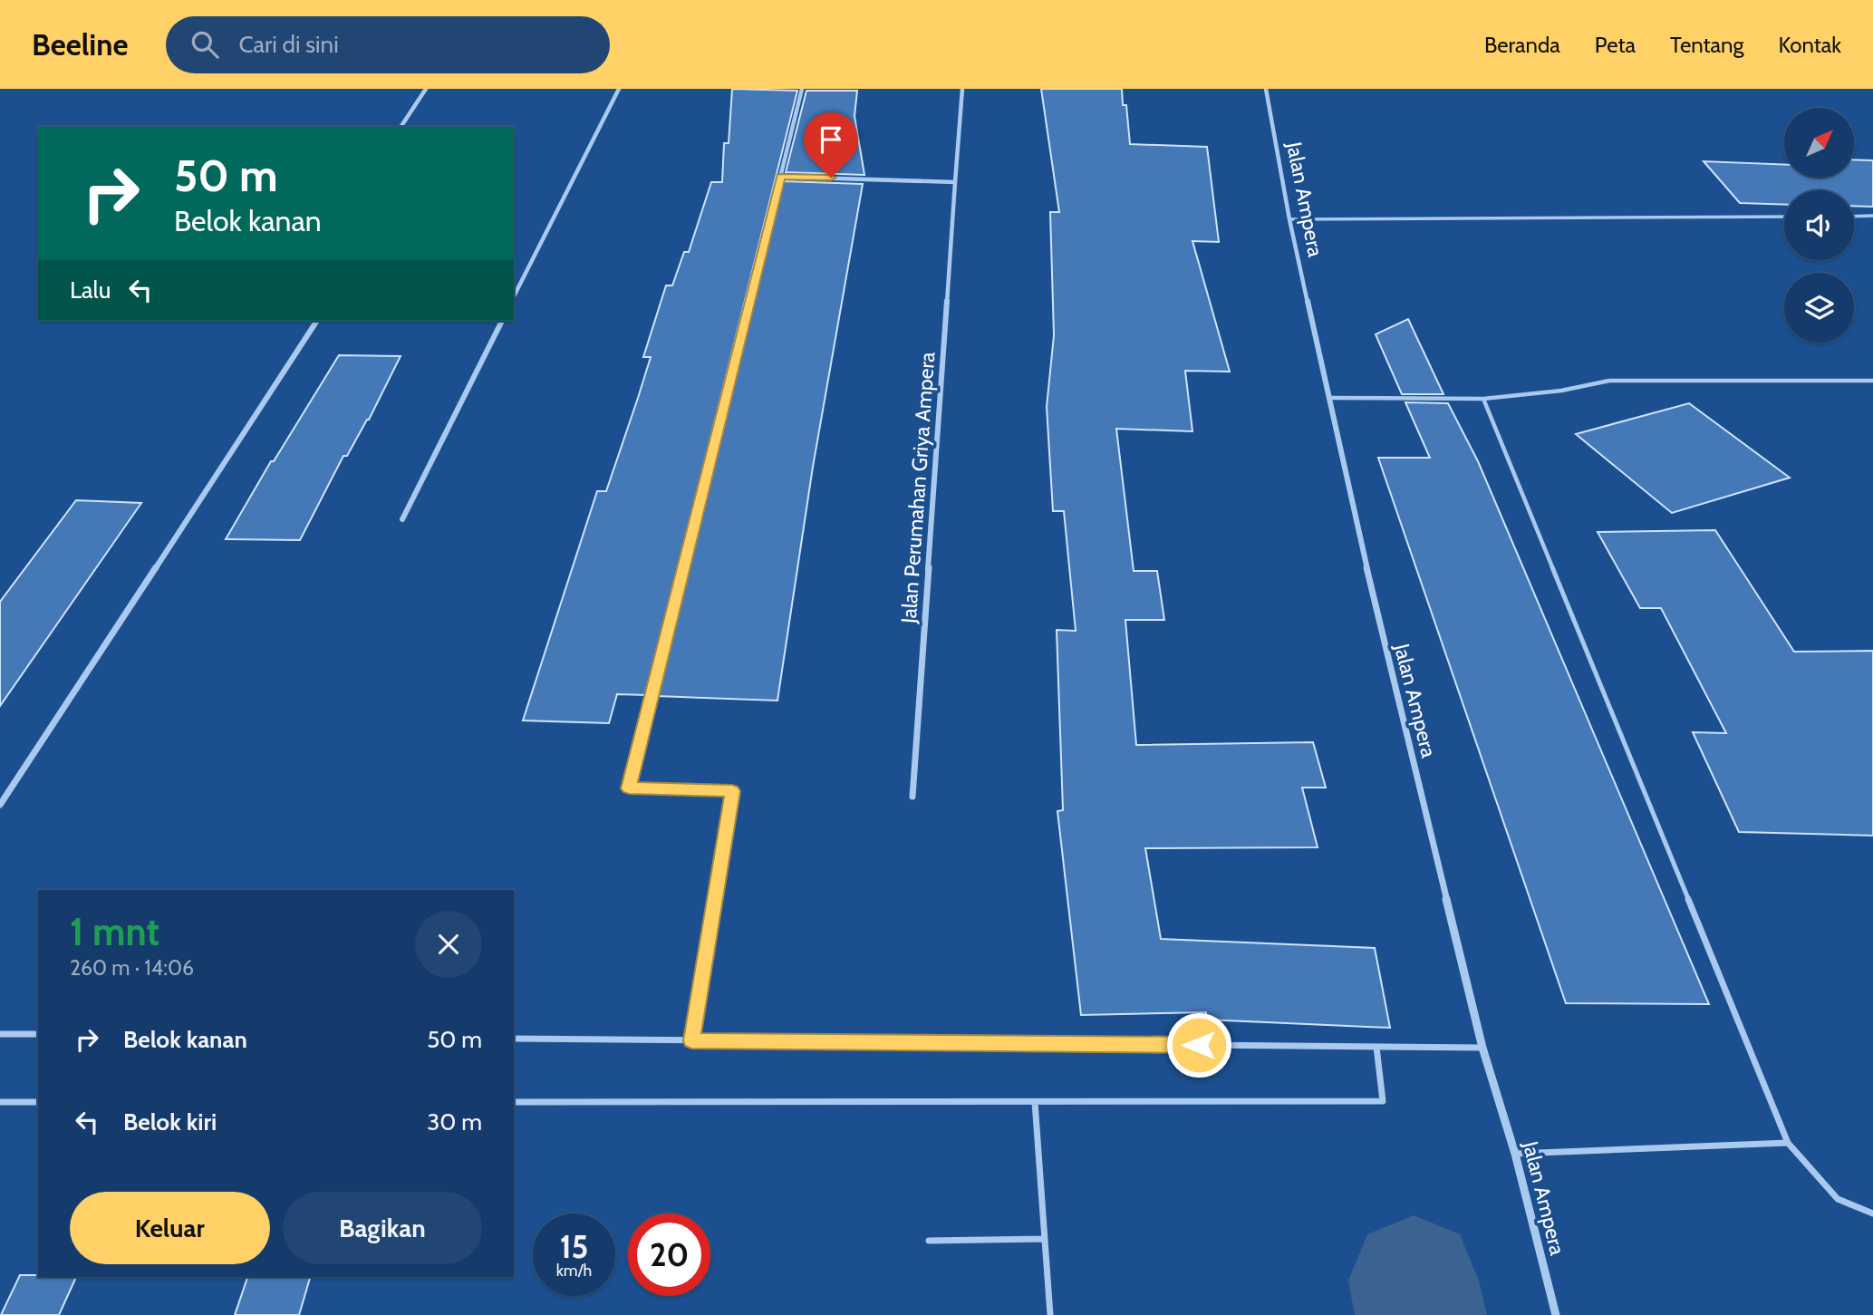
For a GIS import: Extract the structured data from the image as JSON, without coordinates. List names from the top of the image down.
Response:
{
  "streets": {
    "street": ["Jalan Ampera", "Jalan Perumahan Griya Ampera"]
  },
  "north": "top right",
  "page": {
    "header": "Beeline",
    "search": "Cari di sini",
    "nav": [
      "Beranda",
      "Peta",
      "Tentang",
      "Kontak"
    ],
    "turn": ["50 m", "Belok kanan"],
    "then": "Lalu",
    "heading": ["1 mnt", "260 m · 14:06"],
    "list": [
      {
        "name": "Belok kanan",
        "value": "50 m"
      },
      {
        "name": "Belok kiri",
        "value": "30 m"
      }
    ],
    "buttons": ["Keluar", "Bagikan"],
    "speed": "15 km/h",
    "limit": "20"
  }
}
